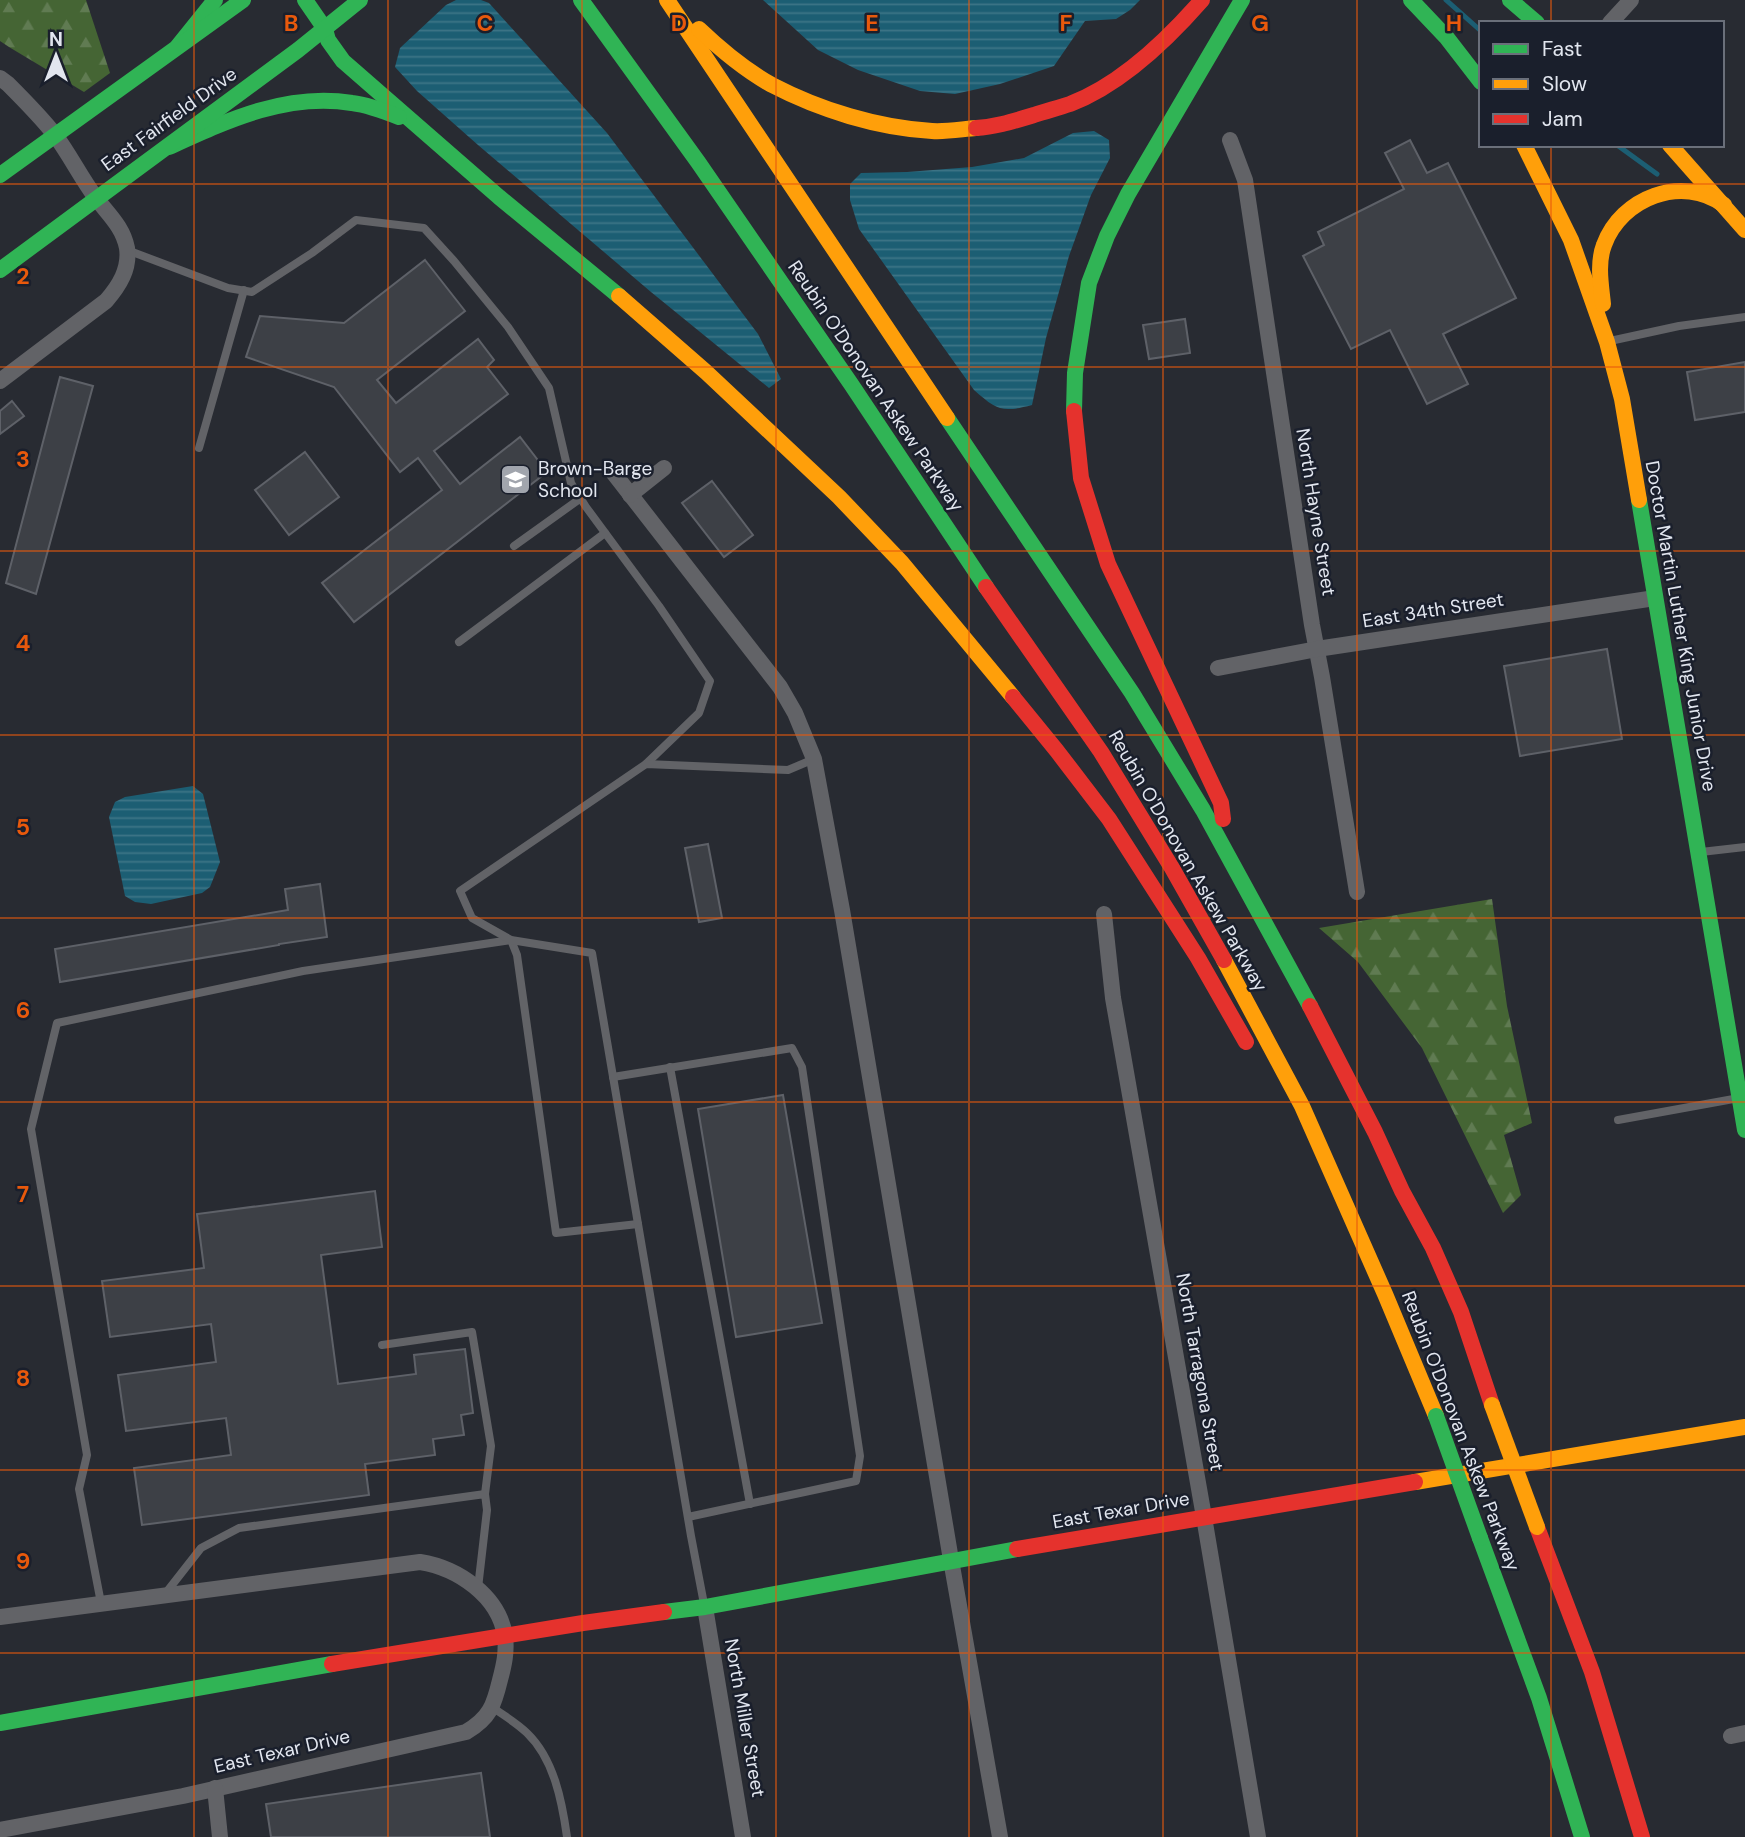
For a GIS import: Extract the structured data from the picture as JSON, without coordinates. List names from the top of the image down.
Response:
{
  "streets": {
    "main road": [
      "East Fairfield Drive",
      "Reubin O'Donovan Askew Parkway",
      "Doctor Martin Luther King Junior Drive",
      "East Texar Drive"
    ],
    "street": [
      "North Hayne Street",
      "East 34th Street",
      "North Tarragona Street",
      "North Miller Street"
    ]
  },
  "crossings": [
    ["North Hayne Street", "East 34th Street"],
    ["East 34th Street", "Doctor Martin Luther King Junior Drive"],
    ["North Tarragona Street", "East Texar Drive"],
    ["East Texar Drive", "North Miller Street"]
  ],
  "places": {
    "school or university": ["Brown-Barge School"]
  },
  "legend": ["Fast", "Slow", "Jam"],
  "north": "top",
  "grid": {
    "columns": [
      "B",
      "C",
      "D",
      "E",
      "F",
      "G",
      "H"
    ],
    "rows": [
      "2",
      "3",
      "4",
      "5",
      "6",
      "7",
      "8",
      "9"
    ]
  }
}
